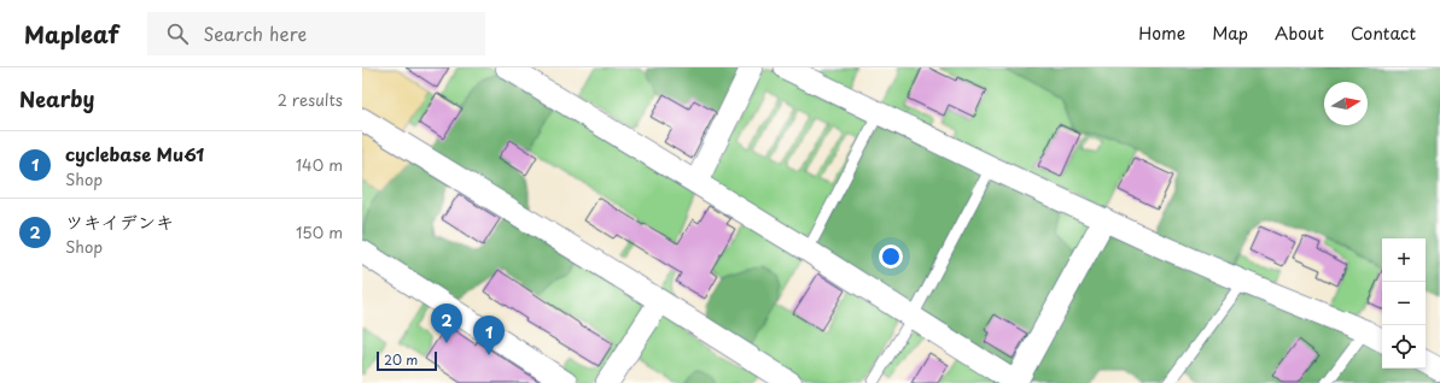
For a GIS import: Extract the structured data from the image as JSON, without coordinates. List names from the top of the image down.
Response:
{
  "scale_bar": "20 m",
  "north": "right",
  "page": {
    "header": "Mapleaf",
    "search": "Search here",
    "nav": [
      "Home",
      "Map",
      "About",
      "Contact"
    ],
    "heading": ["Nearby", "2 results"],
    "list": [
      {
        "mark": "1",
        "name": "cyclebase Mu61",
        "note": "Shop",
        "value": "140 m"
      },
      {
        "mark": "2",
        "name": "ツキイデンキ",
        "note": "Shop",
        "value": "150 m"
      }
    ],
    "map_buttons": ["+", "−"],
    "pins": ["2", "1"],
    "scale": "20 m"
  }
}
